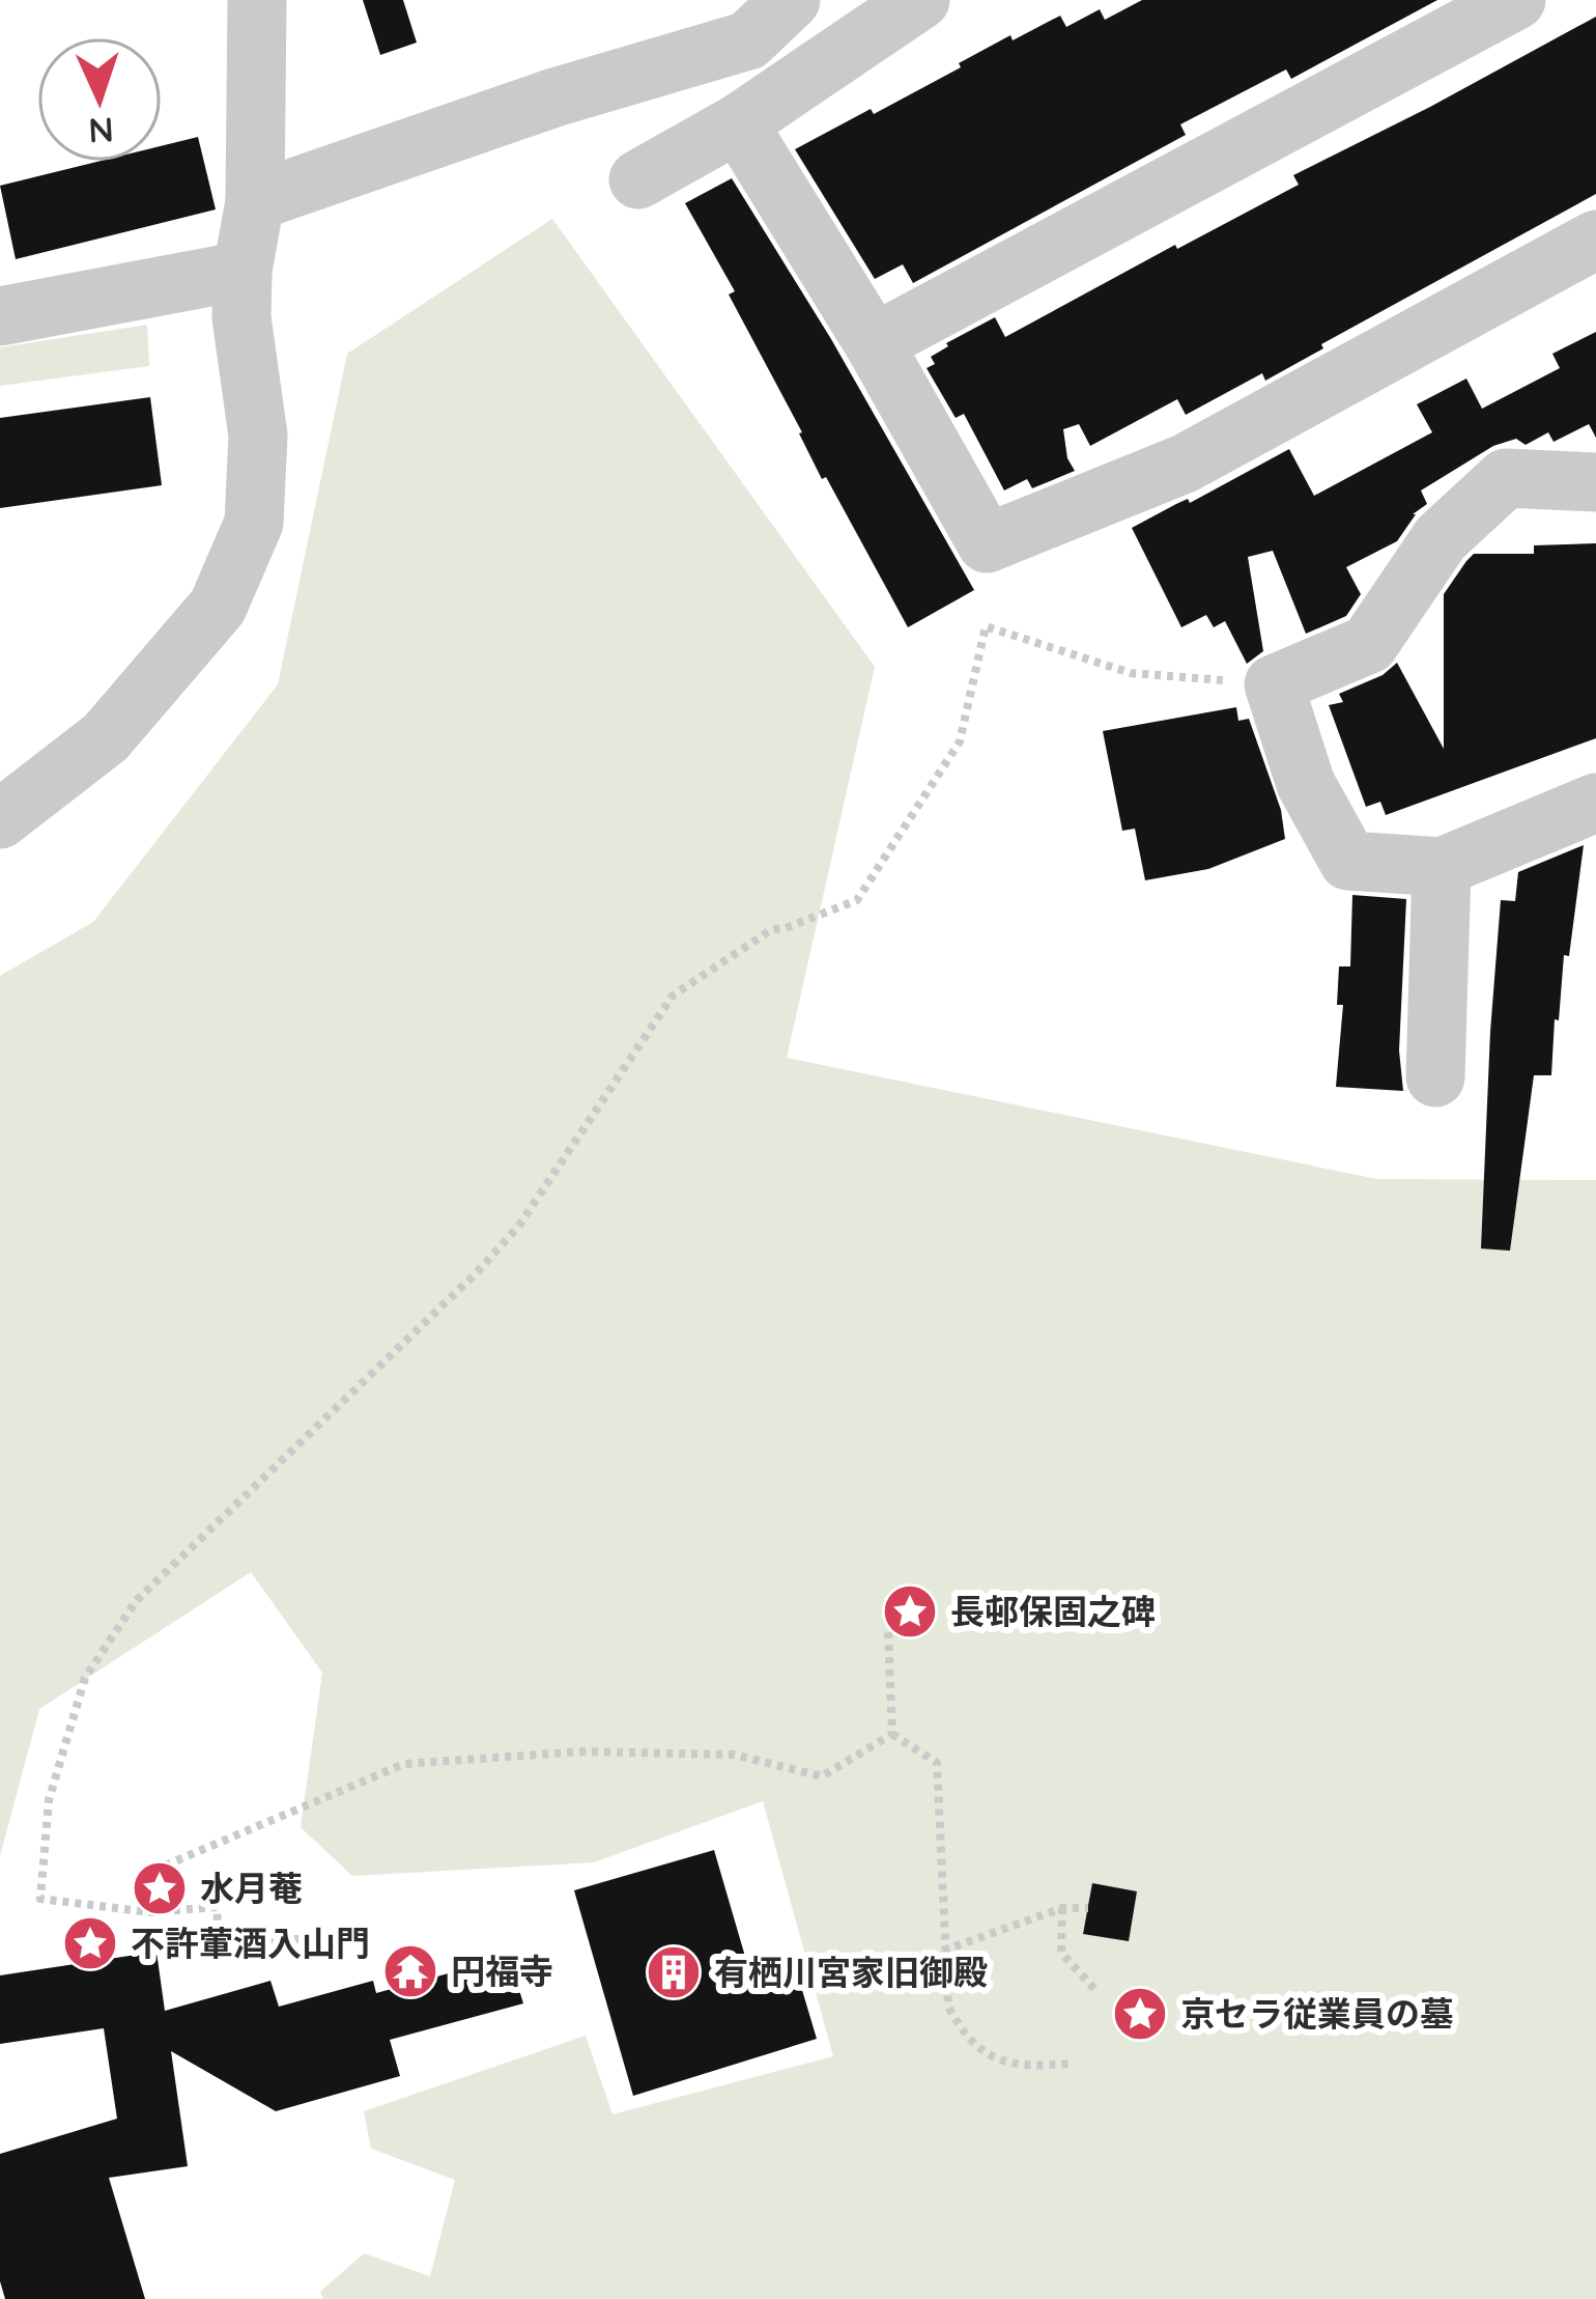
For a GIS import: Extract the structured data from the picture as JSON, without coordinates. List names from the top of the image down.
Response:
{
  "places": {
    "place": [
      "長邨保固之碑",
      "水月菴",
      "不許葷酒入山門",
      "京セラ従業員の墓"
    ],
    "temple": ["円福寺"],
    "building": ["有栖川宮家旧御殿"]
  },
  "north": "bottom"
}
